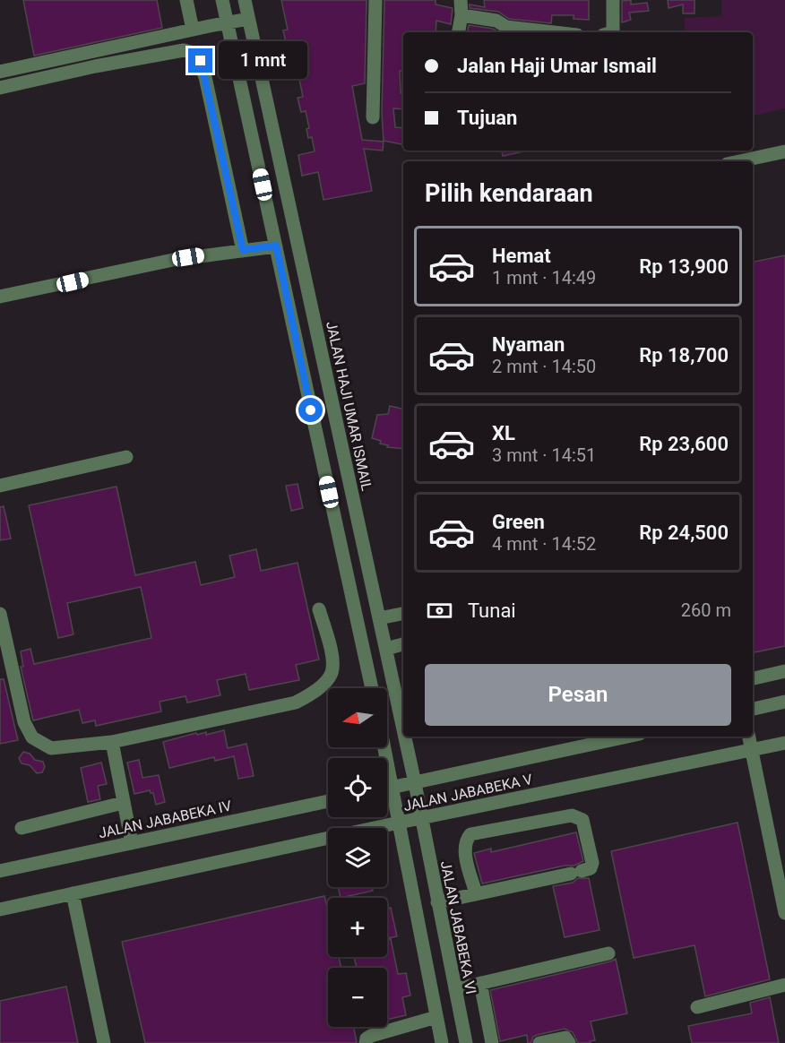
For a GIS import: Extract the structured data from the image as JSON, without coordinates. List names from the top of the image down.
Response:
{
  "streets": {
    "street": [
      "JALAN HAJI UMAR ISMAIL",
      "JALAN JABABEKA V",
      "JALAN JABABEKA IV",
      "JALAN JABABEKA VI"
    ]
  },
  "crossings": [
    ["JALAN HAJI UMAR ISMAIL", "JALAN JABABEKA V"],
    ["JALAN HAJI UMAR ISMAIL", "JALAN JABABEKA VI"],
    ["JALAN JABABEKA V", "JALAN JABABEKA VI"]
  ],
  "north": "left",
  "page": {
    "banner": ["Jalan Haji Umar Ismail", "Tujuan"],
    "bubble": "1 mnt",
    "heading": "Pilih kendaraan",
    "list": [
      {
        "name": "Hemat",
        "note": "1 mnt · 14:49",
        "value": "Rp 13,900"
      },
      {
        "name": "Nyaman",
        "note": "2 mnt · 14:50",
        "value": "Rp 18,700"
      },
      {
        "name": "XL",
        "note": "3 mnt · 14:51",
        "value": "Rp 23,600"
      },
      {
        "name": "Green",
        "note": "4 mnt · 14:52",
        "value": "Rp 24,500"
      }
    ],
    "pay": ["Tunai", "260 m"],
    "buttons": "Pesan",
    "map_buttons": ["+", "−"]
  }
}
